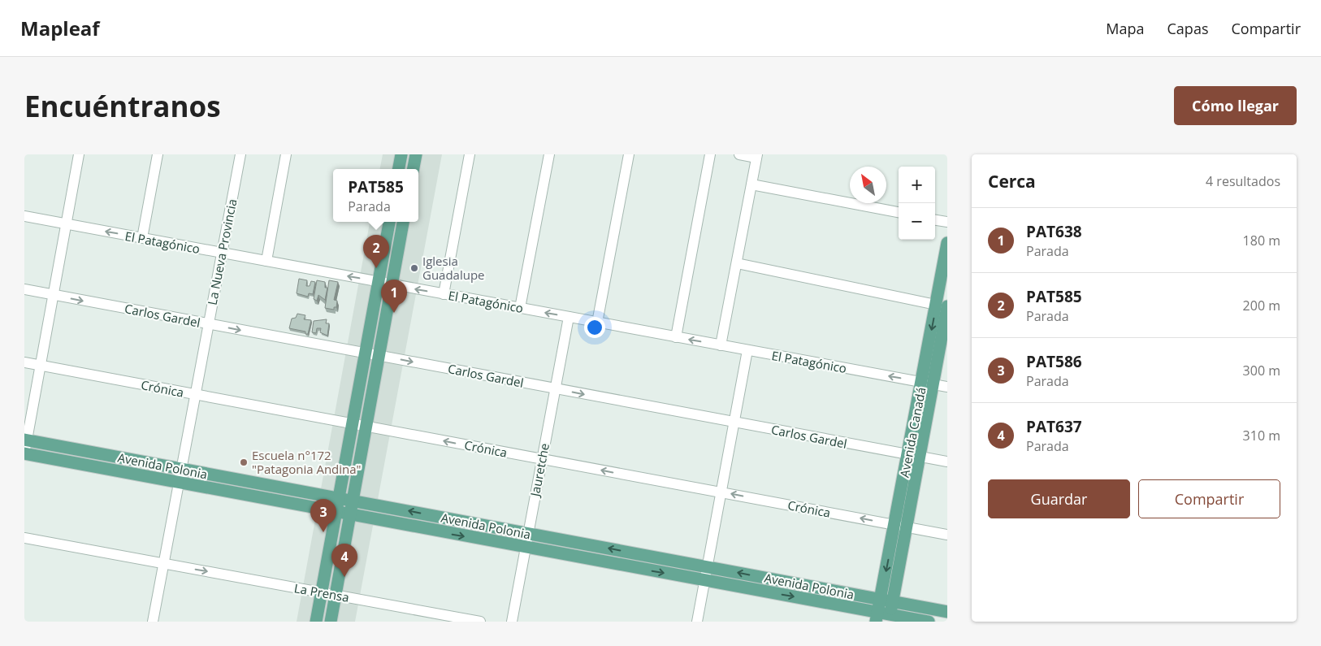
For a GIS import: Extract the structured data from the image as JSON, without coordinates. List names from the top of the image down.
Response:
{
  "streets": {
    "main road": ["Avenida Canadá", "Avenida Polonia"],
    "street": [
      "El Patagónico",
      "La Nueva Provincia",
      "Carlos Gardel",
      "Crónica",
      "Jauretche",
      "La Prensa"
    ]
  },
  "crossings": [
    ["El Patagónico", "La Nueva Provincia"],
    ["El Patagónico", "Avenida Canadá"],
    ["El Patagónico", "Jauretche"],
    ["La Nueva Provincia", "Carlos Gardel"],
    ["La Nueva Provincia", "Crónica"],
    ["La Nueva Provincia", "Avenida Polonia"],
    ["Carlos Gardel", "Avenida Canadá"],
    ["Carlos Gardel", "Jauretche"],
    ["Crónica", "Avenida Canadá"],
    ["Crónica", "Jauretche"],
    ["Avenida Canadá", "Avenida Polonia"],
    ["Avenida Polonia", "Jauretche"]
  ],
  "one_way": ["Carlos Gardel", "Crónica"],
  "places": ["Iglesia Guadalupe", "Escuela n°172 \"Patagonia Andina\""],
  "north": "top left",
  "page": {
    "header": "Mapleaf",
    "nav": ["Mapa", "Capas", "Compartir"],
    "buttons": [
      "Cómo llegar",
      ["Guardar", "Compartir"]
    ],
    "title": "Encuéntranos",
    "heading": ["Cerca", "4 resultados"],
    "map_buttons": ["+", "−"],
    "popup": ["PAT585", "Parada"],
    "list": [
      {
        "mark": "1",
        "name": "PAT638",
        "note": "Parada",
        "value": "180 m"
      },
      {
        "mark": "2",
        "name": "PAT585",
        "note": "Parada",
        "value": "200 m"
      },
      {
        "mark": "3",
        "name": "PAT586",
        "note": "Parada",
        "value": "300 m"
      },
      {
        "mark": "4",
        "name": "PAT637",
        "note": "Parada",
        "value": "310 m"
      }
    ],
    "pins": [
      "2",
      "1",
      "3",
      "4"
    ]
  }
}
